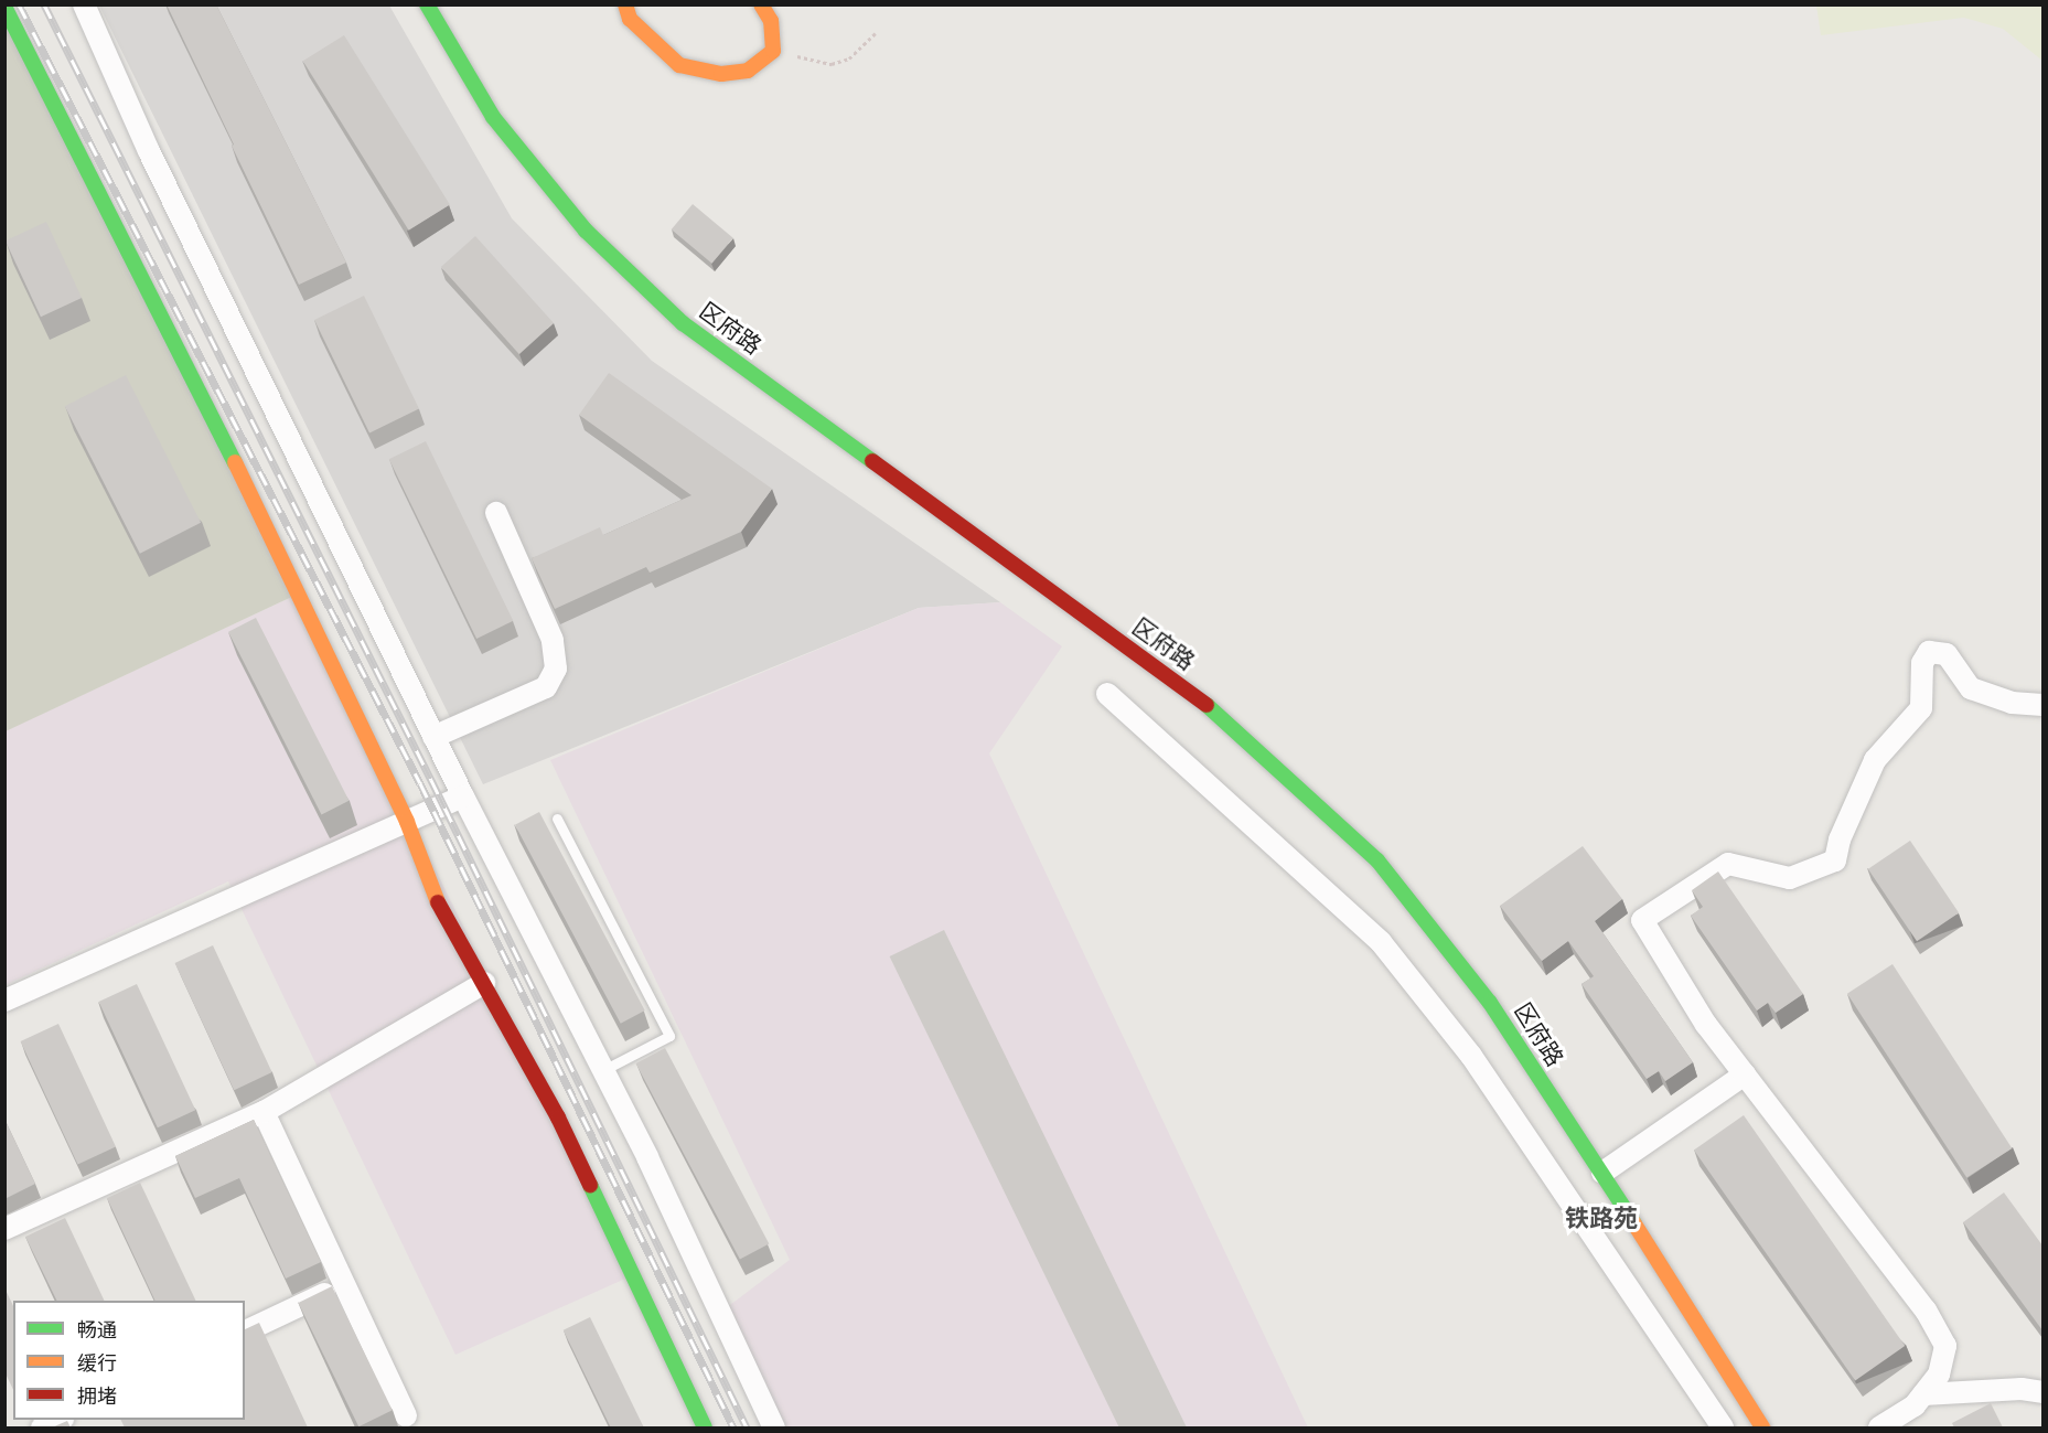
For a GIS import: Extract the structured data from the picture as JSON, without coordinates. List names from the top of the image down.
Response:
{
  "streets": {
    "main road": ["区府路"]
  },
  "districts": ["铁路苑"],
  "legend": ["畅通", "缓行", "拥堵"]
}
